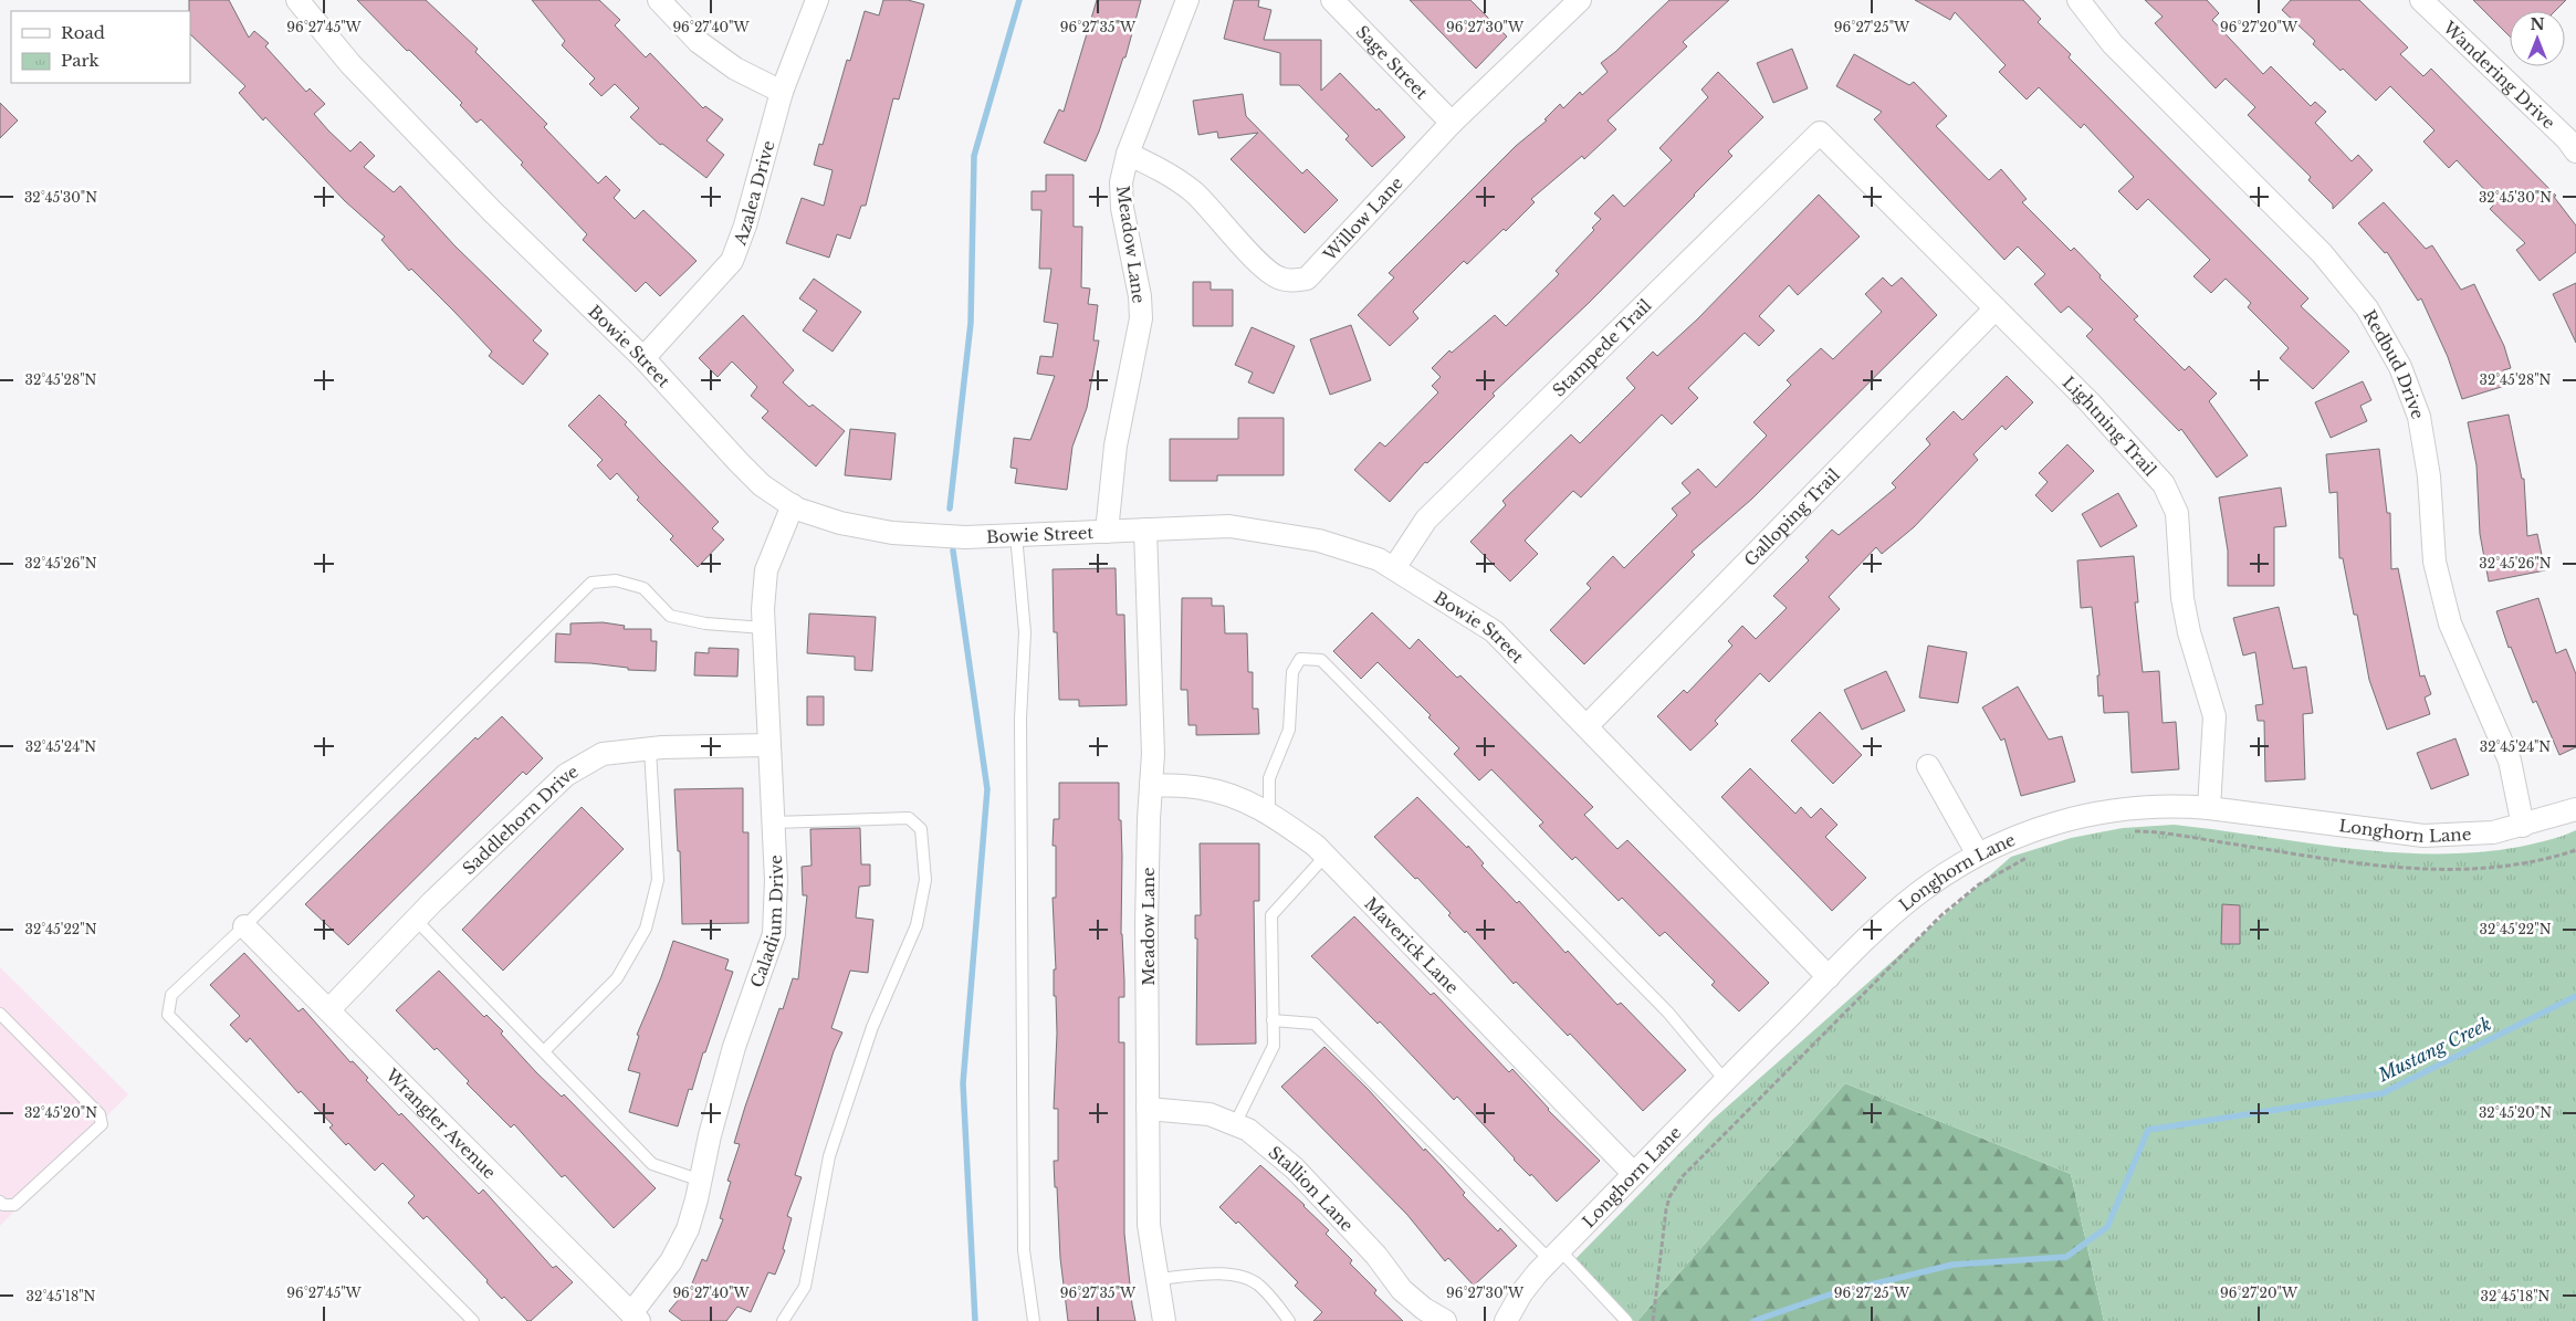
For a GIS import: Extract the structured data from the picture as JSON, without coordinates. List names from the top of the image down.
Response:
{
  "streets": {
    "street": [
      "Sage Street",
      "Wandering Drive",
      "Azalea Drive",
      "Willow Lane",
      "Meadow Lane",
      "Bowie Street",
      "Stampede Trail",
      "Redbud Drive",
      "Lightning Trail",
      "Galloping Trail",
      "Saddlehorn Drive",
      "Longhorn Lane",
      "Caladium Drive",
      "Maverick Lane",
      "Wrangler Avenue",
      "Stallion Lane"
    ]
  },
  "crossings": [
    ["Sage Street", "Willow Lane"],
    ["Azalea Drive", "Bowie Street"],
    ["Willow Lane", "Meadow Lane"],
    ["Meadow Lane", "Bowie Street"],
    ["Meadow Lane", "Maverick Lane"],
    ["Meadow Lane", "Stallion Lane"],
    ["Bowie Street", "Stampede Trail"],
    ["Bowie Street", "Galloping Trail"],
    ["Bowie Street", "Longhorn Lane"],
    ["Bowie Street", "Caladium Drive"],
    ["Stampede Trail", "Lightning Trail"],
    ["Redbud Drive", "Longhorn Lane"],
    ["Lightning Trail", "Galloping Trail"],
    ["Lightning Trail", "Longhorn Lane"],
    ["Saddlehorn Drive", "Caladium Drive"],
    ["Saddlehorn Drive", "Wrangler Avenue"],
    ["Longhorn Lane", "Maverick Lane"],
    ["Caladium Drive", "Wrangler Avenue"]
  ],
  "water": ["Mustang Creek"],
  "legend": ["Road", "Park"],
  "north": "top",
  "coordinates": [
    "96°27'45\"W",
    "96°27'40\"W",
    "96°27'35\"W",
    "96°27'30\"W",
    "96°27'25\"W",
    "96°27'20\"W",
    "32°45'30\"N",
    "32°45'28\"N",
    "32°45'26\"N",
    "32°45'24\"N",
    "32°45'22\"N",
    "32°45'20\"N",
    "32°45'18\"N"
  ]
}
